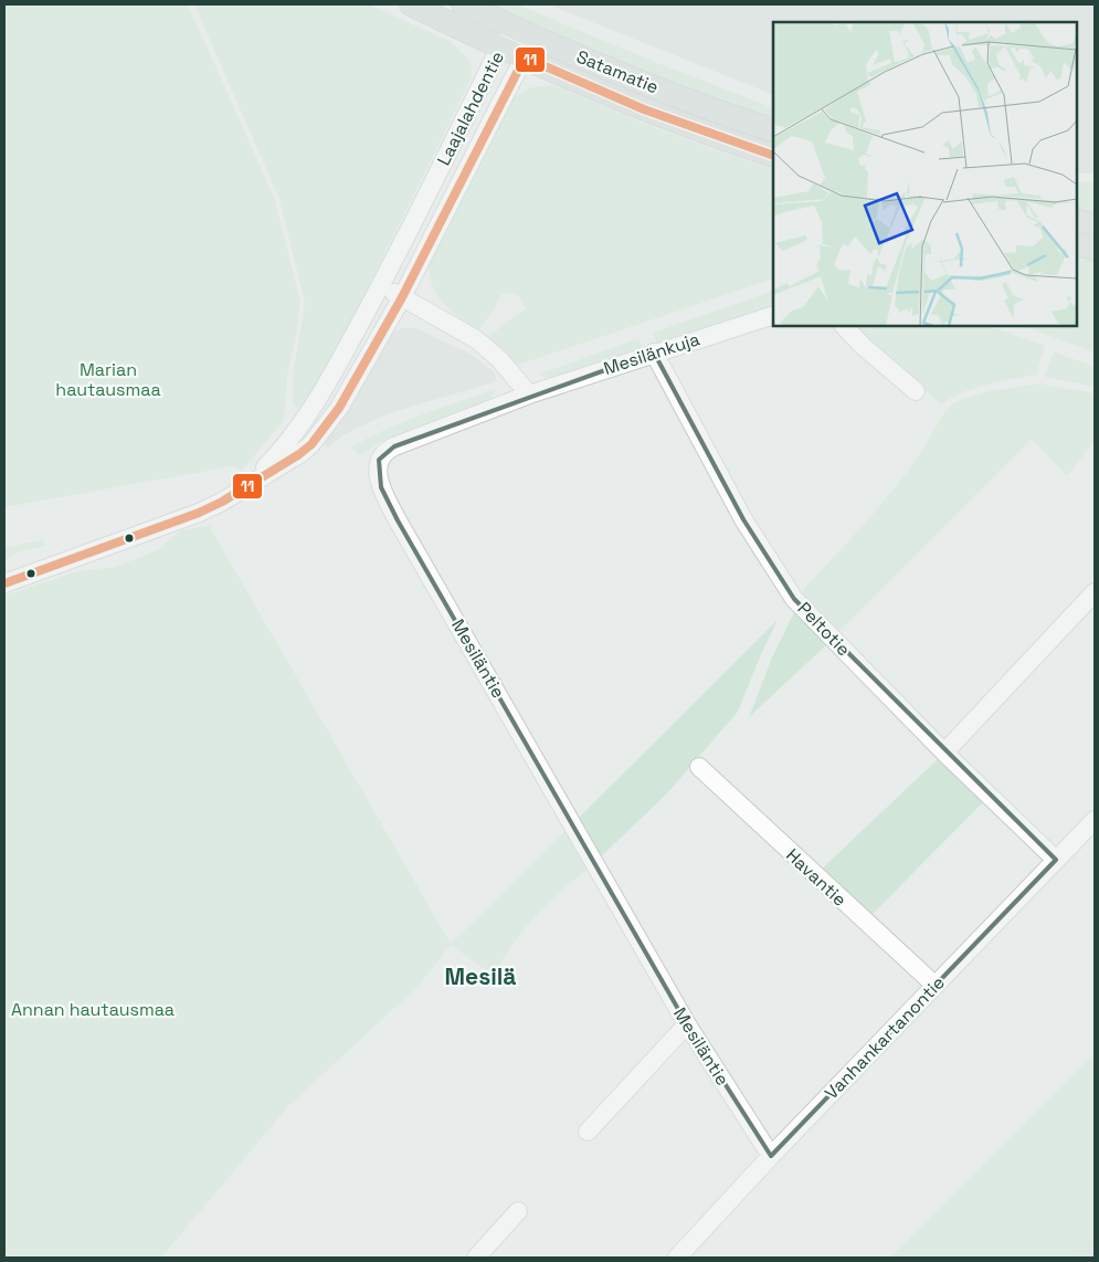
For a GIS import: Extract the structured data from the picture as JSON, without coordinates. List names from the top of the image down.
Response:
{
  "streets": {
    "main road": ["Satamatie"],
    "street": [
      "Laajalahdentie",
      "Mesilänkuja",
      "Peltotie",
      "Mesiläntie",
      "Havantie",
      "Vanhankartanontie"
    ]
  },
  "crossings": [
    ["Satamatie", "Laajalahdentie"],
    ["Mesilänkuja", "Peltotie"],
    ["Mesilänkuja", "Mesiläntie"],
    ["Peltotie", "Vanhankartanontie"],
    ["Mesiläntie", "Vanhankartanontie"],
    ["Havantie", "Vanhankartanontie"]
  ],
  "districts": ["Mesilä"],
  "parks": ["Marian hautausmaa", "Annan hautausmaa"],
  "lines": ["transit line 11"]
}
